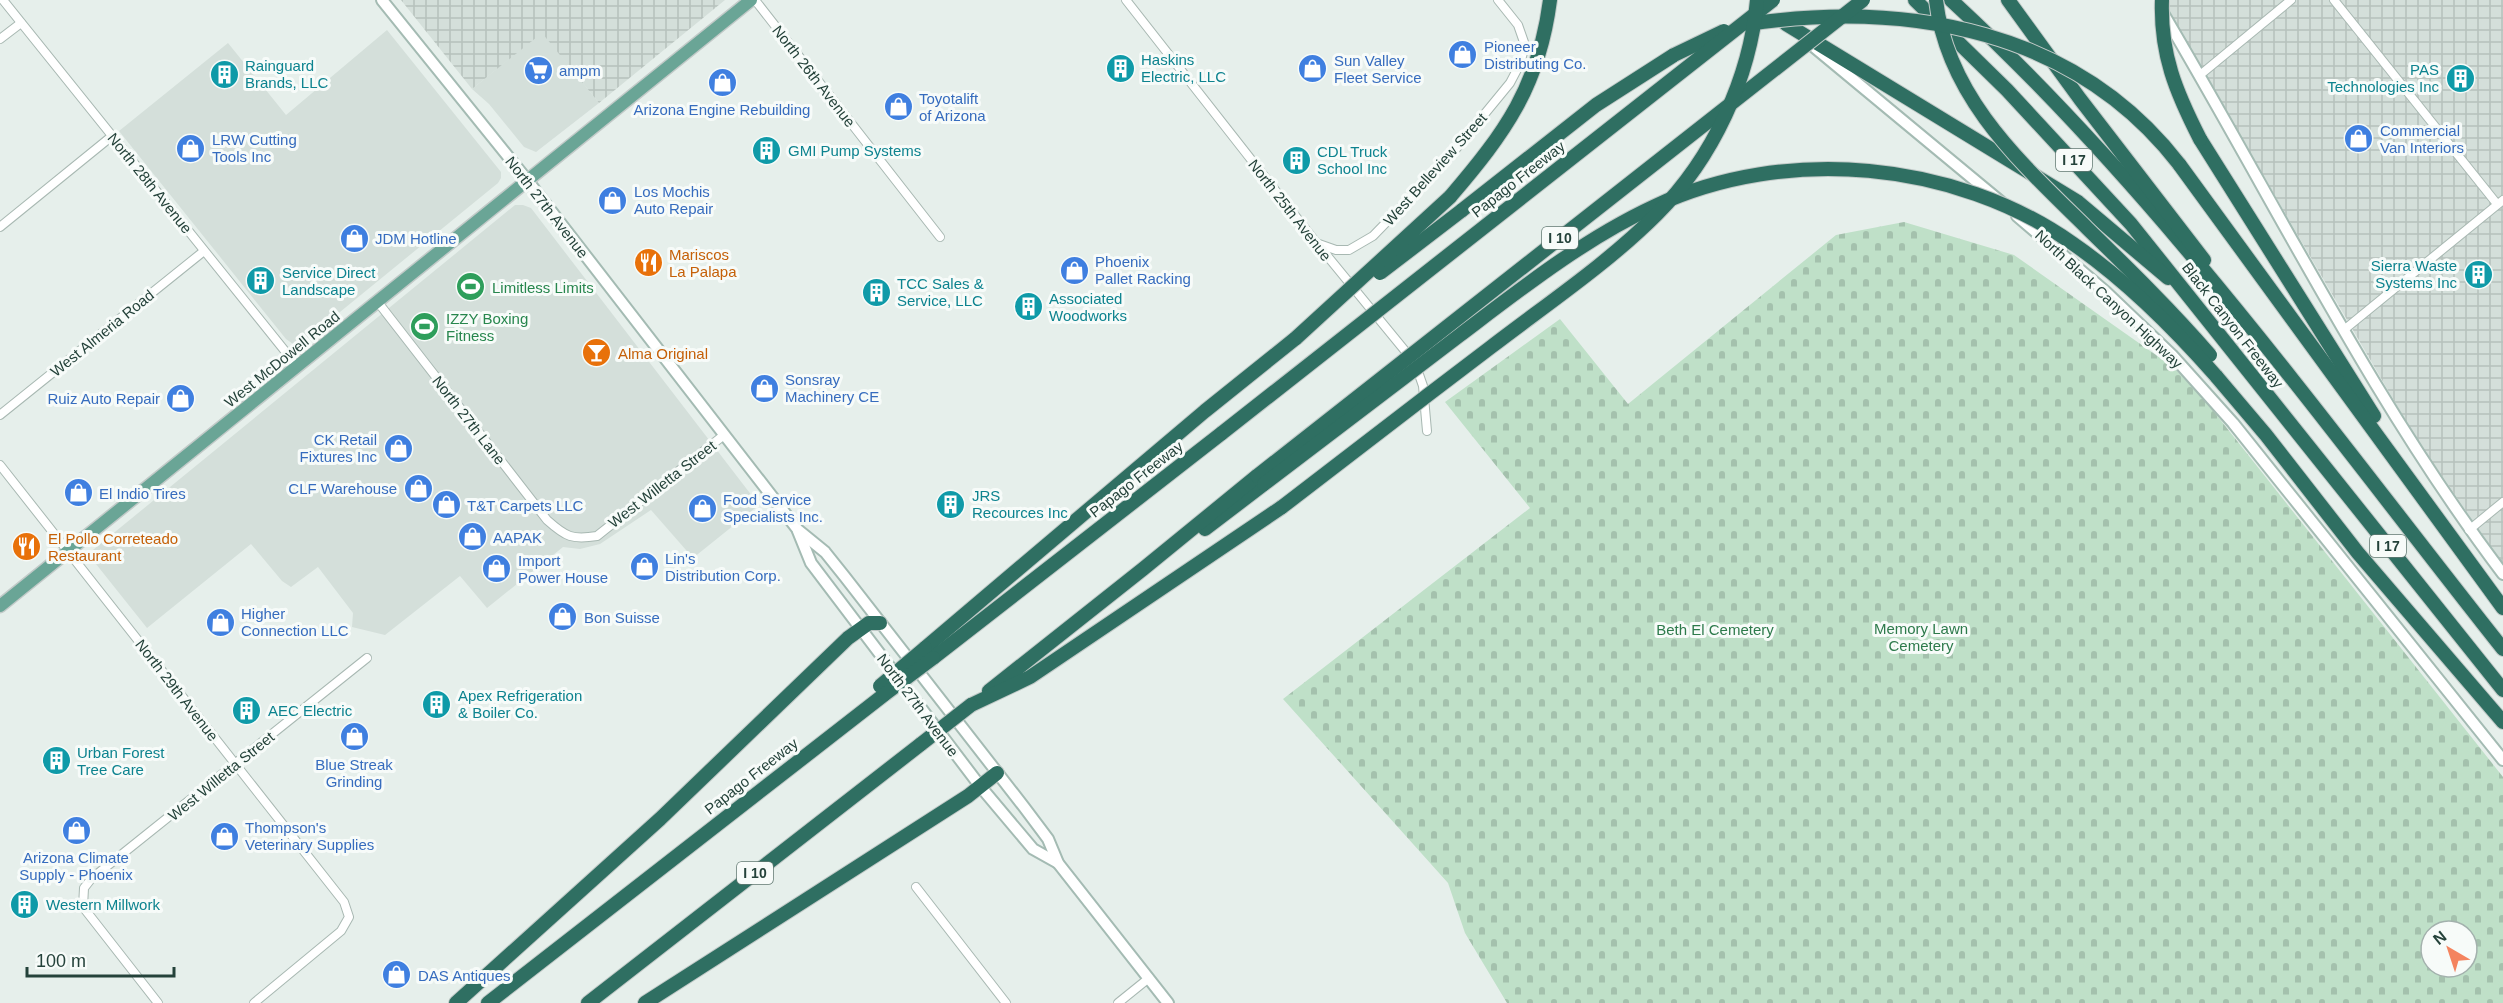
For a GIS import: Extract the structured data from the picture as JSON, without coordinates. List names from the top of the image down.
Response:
{
  "streets": {
    "highway": [
      "I 17",
      "Papago Freeway",
      "I 10",
      "Black Canyon Freeway"
    ],
    "main road": ["North 27th Avenue", "North Black Canyon Highway", "West McDowell Road"],
    "street": [
      "North 26th Avenue",
      "West Belleview Street",
      "North 28th Avenue",
      "North 25th Avenue",
      "West Almeria Road",
      "North 27th Lane",
      "West Willetta Street",
      "North 29th Avenue"
    ]
  },
  "crossings": [
    ["North 26th Avenue", "West McDowell Road"],
    ["West Belleview Street", "North 25th Avenue"],
    ["North 28th Avenue", "West Almeria Road"],
    ["North 28th Avenue", "West McDowell Road"],
    ["North 27th Avenue", "West McDowell Road"],
    ["North 27th Avenue", "West Willetta Street"],
    ["West McDowell Road", "North 27th Lane"],
    ["West McDowell Road", "North 29th Avenue"],
    ["North 27th Lane", "West Willetta Street"],
    ["West Willetta Street", "North 29th Avenue"]
  ],
  "parks": ["Memory Lawn Cemetery", "Beth El Cemetery"],
  "places": {
    "shop": [
      "Pioneer Distributing Co.",
      "Sun Valley Fleet Service",
      "Arizona Engine Rebuilding",
      "Toyotalift of Arizona",
      "Commercial Van Interiors",
      "LRW Cutting Tools Inc",
      "Los Mochis Auto Repair",
      "JDM Hotline",
      "Phoenix Pallet Racking",
      "Sonsray Machinery CE",
      "Ruiz Auto Repair",
      "CK Retail Fixtures Inc",
      "CLF Warehouse",
      "El Indio Tires",
      "T&T Carpets LLC",
      "Food Service Specialists Inc.",
      "AAPAK",
      "Lin's Distribution Corp.",
      "Import Power House",
      "Bon Suisse",
      "Higher Connection LLC",
      "Blue Streak Grinding",
      "Arizona Climate Supply - Phoenix",
      "Thompson's Veterinary Supplies",
      "DAS Antiques"
    ],
    "building": [
      "Haskins Electric, LLC",
      "Rainguard Brands, LLC",
      "PAS Technologies Inc",
      "GMI Pump Systems",
      "CDL Truck School Inc",
      "Sierra Waste Systems Inc",
      "Service Direct Landscape",
      "TCC Sales & Service, LLC",
      "Associated Woodworks",
      "JRS Recources Inc",
      "Apex Refrigeration & Boiler Co.",
      "AEC Electric",
      "Urban Forest Tree Care",
      "Western Millwork"
    ],
    "supermarket": ["ampm"],
    "restaurant": ["Mariscos La Palapa", "El Pollo Correteado Restaurant"],
    "sports": ["Limitless Limits", "IZZY Boxing Fitness"],
    "bar": ["Alma Original"]
  },
  "scale_bar": "100 m",
  "north": "top left"
}
